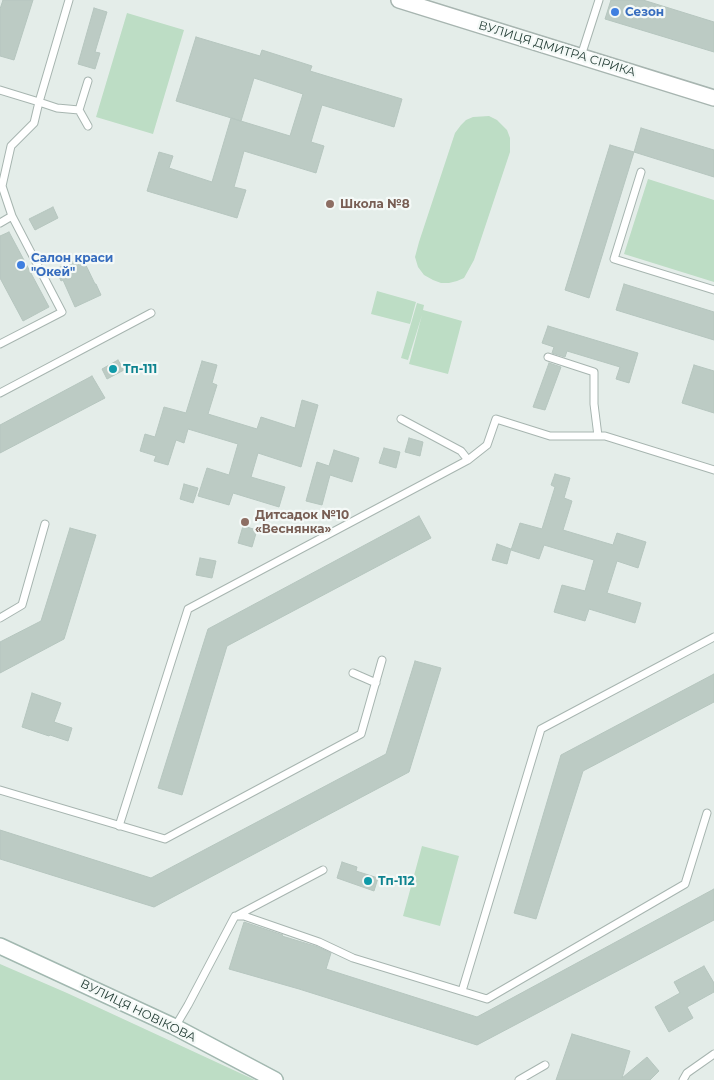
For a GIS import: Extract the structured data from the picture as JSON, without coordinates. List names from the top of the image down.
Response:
{
  "streets": {
    "street": ["ВУЛИЦЯ ДМИТРА СІРИКА", "ВУЛИЦЯ НОВІКОВА"]
  },
  "places": [
    "Сезон",
    "Школа №8",
    "Салон краси \"Окей\"",
    "Тп-111",
    "Дитсадок №10 «Веснянка»",
    "Тп-112"
  ]
}
